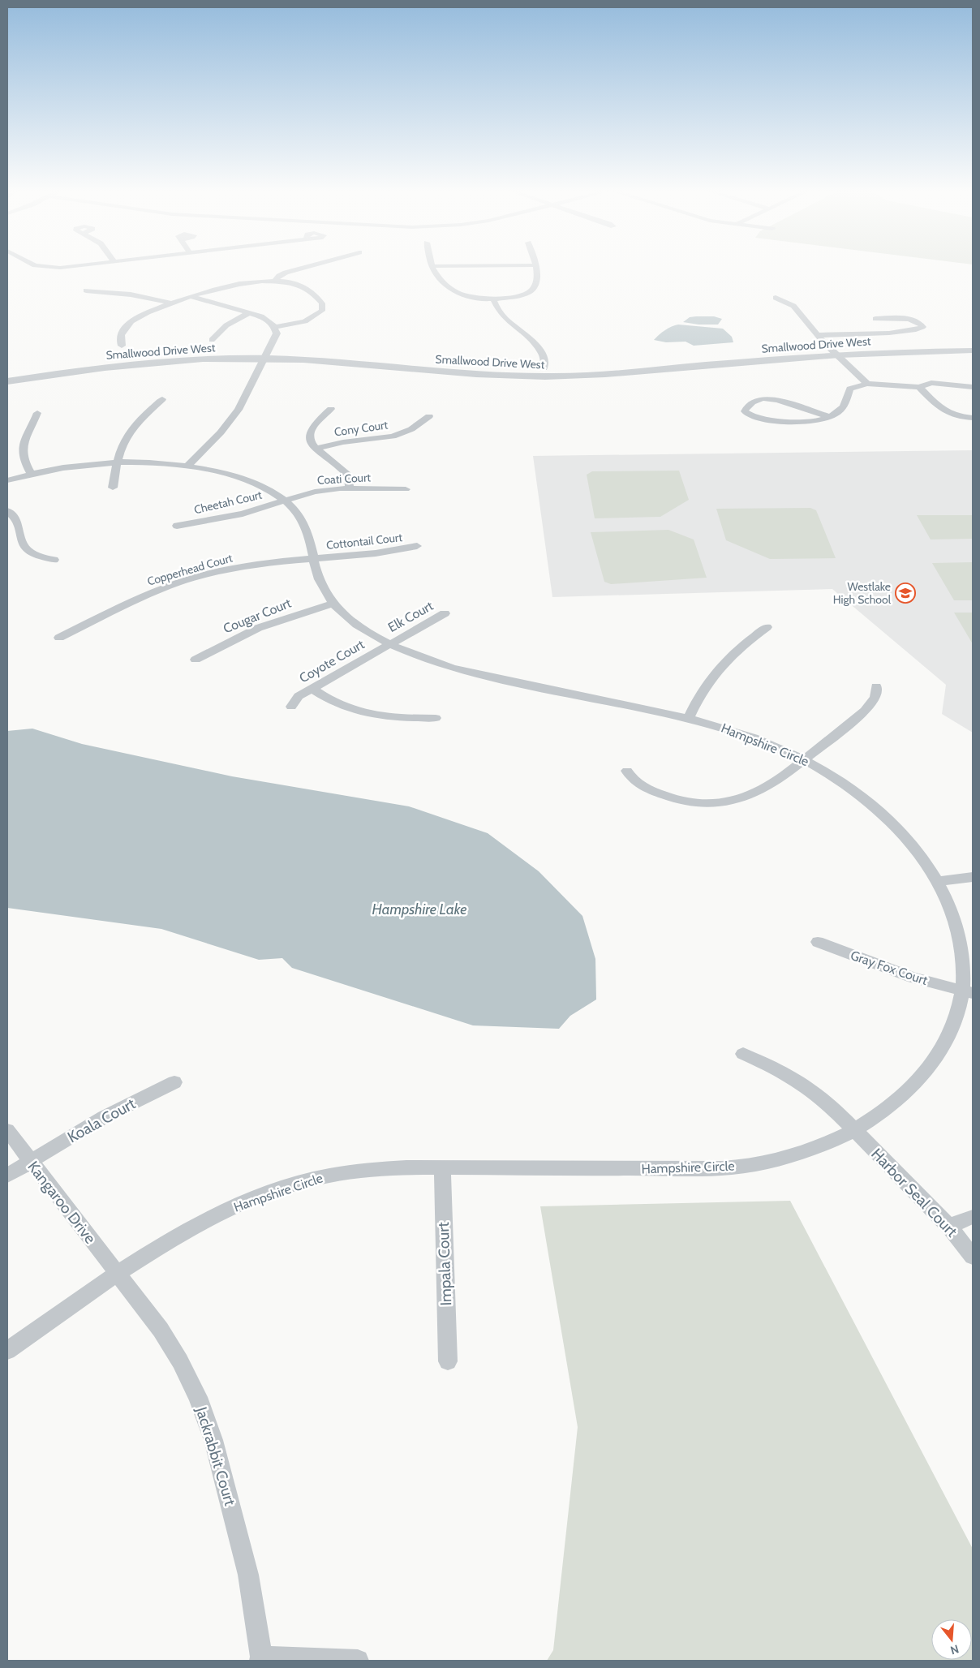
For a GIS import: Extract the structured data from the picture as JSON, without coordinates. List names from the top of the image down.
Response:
{
  "streets": {
    "street": [
      "Smallwood Drive West",
      "Cony Court",
      "Coati Court",
      "Cheetah Court",
      "Cottontail Court",
      "Copperhead Court",
      "Cougar Court",
      "Elk Court",
      "Coyote Court",
      "Hampshire Circle",
      "Gray Fox Court",
      "Koala Court",
      "Harbor Seal Court",
      "Kangaroo Drive",
      "Impala Court",
      "Jackrabbit Court"
    ]
  },
  "crossings": [
    ["Coati Court", "Cheetah Court"],
    ["Coati Court", "Hampshire Circle"],
    ["Cheetah Court", "Hampshire Circle"],
    ["Cottontail Court", "Copperhead Court"],
    ["Cottontail Court", "Hampshire Circle"],
    ["Copperhead Court", "Hampshire Circle"],
    ["Cougar Court", "Hampshire Circle"],
    ["Elk Court", "Coyote Court"],
    ["Elk Court", "Hampshire Circle"],
    ["Coyote Court", "Hampshire Circle"],
    ["Hampshire Circle", "Gray Fox Court"],
    ["Hampshire Circle", "Harbor Seal Court"],
    ["Hampshire Circle", "Kangaroo Drive"],
    ["Hampshire Circle", "Impala Court"],
    ["Hampshire Circle", "Jackrabbit Court"],
    ["Koala Court", "Kangaroo Drive"],
    ["Kangaroo Drive", "Jackrabbit Court"]
  ],
  "water": ["Hampshire Lake"],
  "places": {
    "school or university": ["Westlake High School"]
  },
  "north": "bottom"
}
